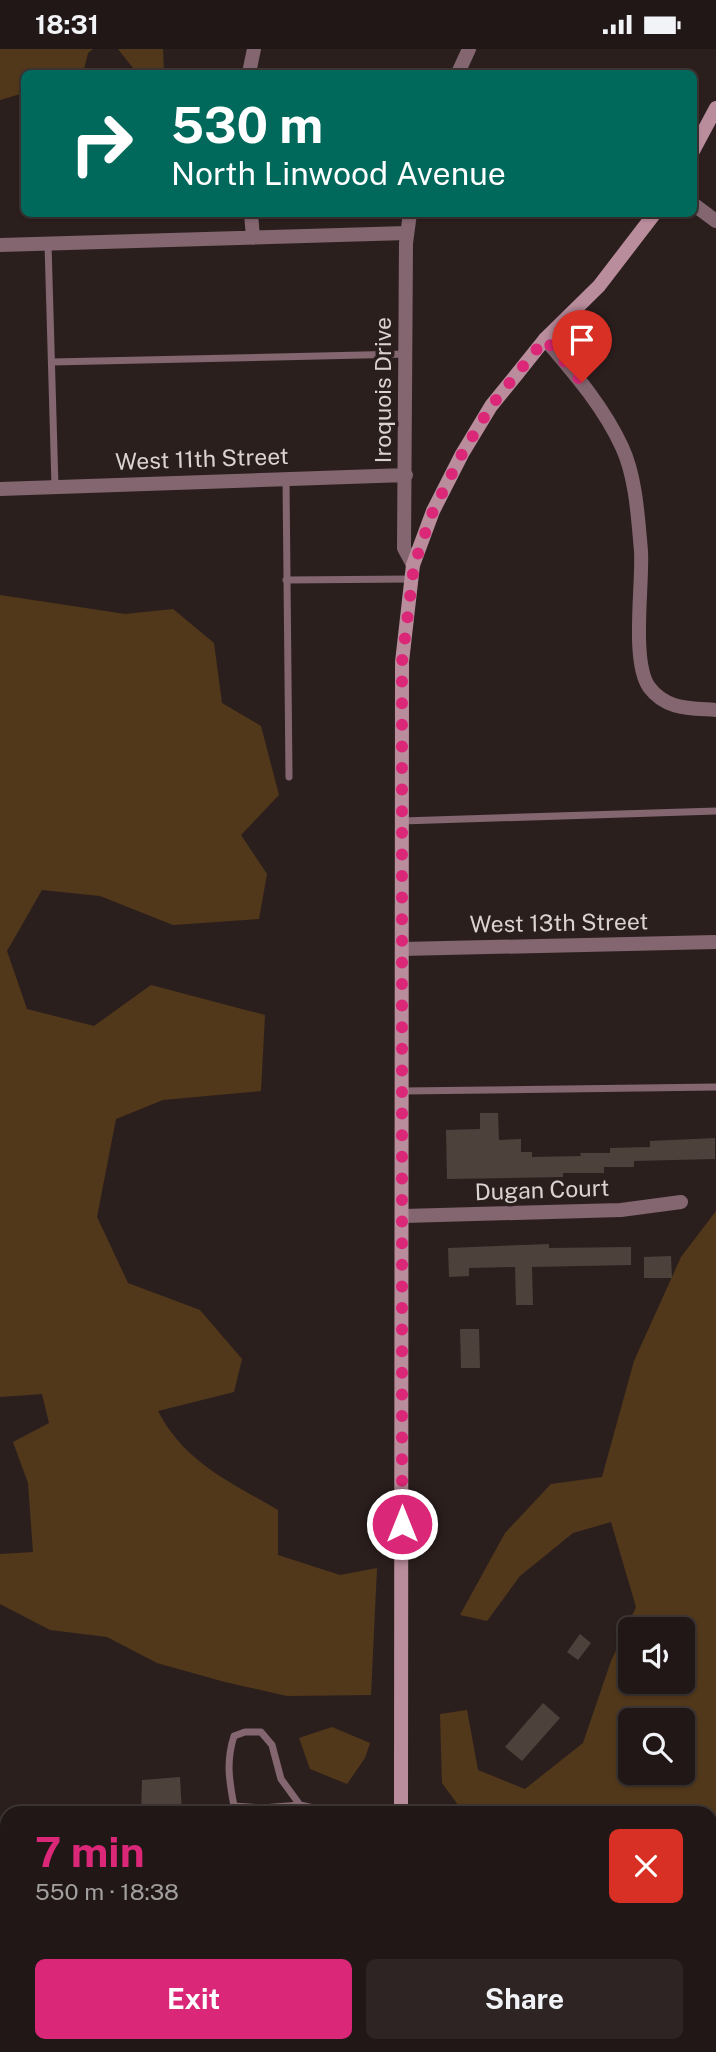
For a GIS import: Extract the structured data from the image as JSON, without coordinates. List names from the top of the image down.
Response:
{
  "streets": {
    "street": [
      "Iroquois Drive",
      "West 11th Street",
      "West 13th Street",
      "Dugan Court"
    ]
  },
  "crossings": [
    ["Iroquois Drive", "West 11th Street"]
  ],
  "page": {
    "status": "18:31",
    "turn": ["530 m", "North Linwood Avenue"],
    "heading": ["7 min", "550 m · 18:38"],
    "buttons": ["Exit", "Share"]
  }
}
